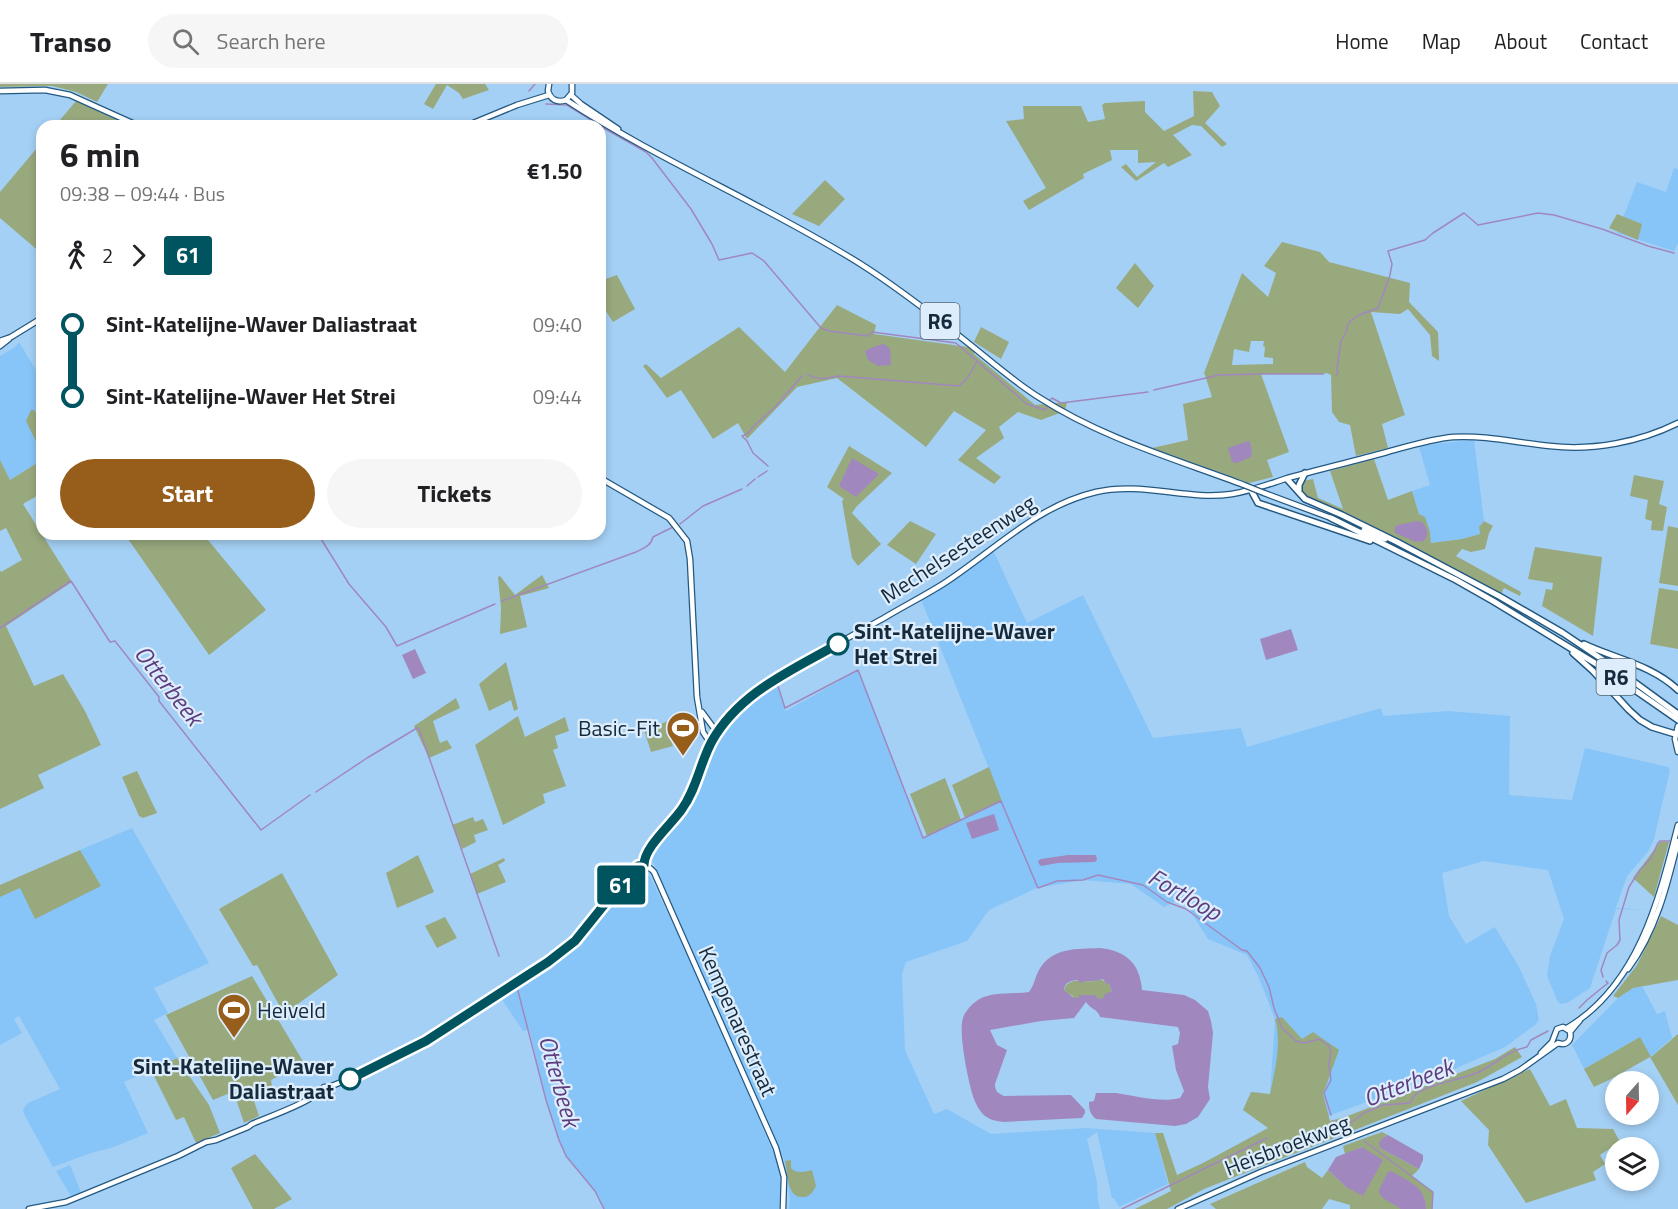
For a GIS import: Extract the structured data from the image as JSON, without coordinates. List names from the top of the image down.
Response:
{
  "streets": {
    "highway": ["R6"],
    "street": ["Mechelsesteenweg", "Kempenarestraat", "Heisbroekweg"]
  },
  "crossings": [
    ["Mechelsesteenweg", "Kempenarestraat"]
  ],
  "water": ["Otterbeek", "Fortloop"],
  "places": {
    "other": ["Sint-Katelijne-Waver Het Strei", "Sint-Katelijne-Waver Daliastraat"],
    "sports": ["Basic-Fit", "Heiveld"]
  },
  "lines": ["bus line 61"],
  "north": "bottom",
  "page": {
    "header": "Transo",
    "search": "Search here",
    "nav": [
      "Home",
      "Map",
      "About",
      "Contact"
    ],
    "on_map": "61",
    "heading": ["6 min", "09:38 – 09:44 · Bus", "€1.50"],
    "legs": ["2", "61"],
    "list": [
      {
        "name": "Sint-Katelijne-Waver Daliastraat",
        "value": "09:40"
      },
      {
        "name": "Sint-Katelijne-Waver Het Strei",
        "value": "09:44"
      }
    ],
    "buttons": ["Start", "Tickets"]
  }
}
